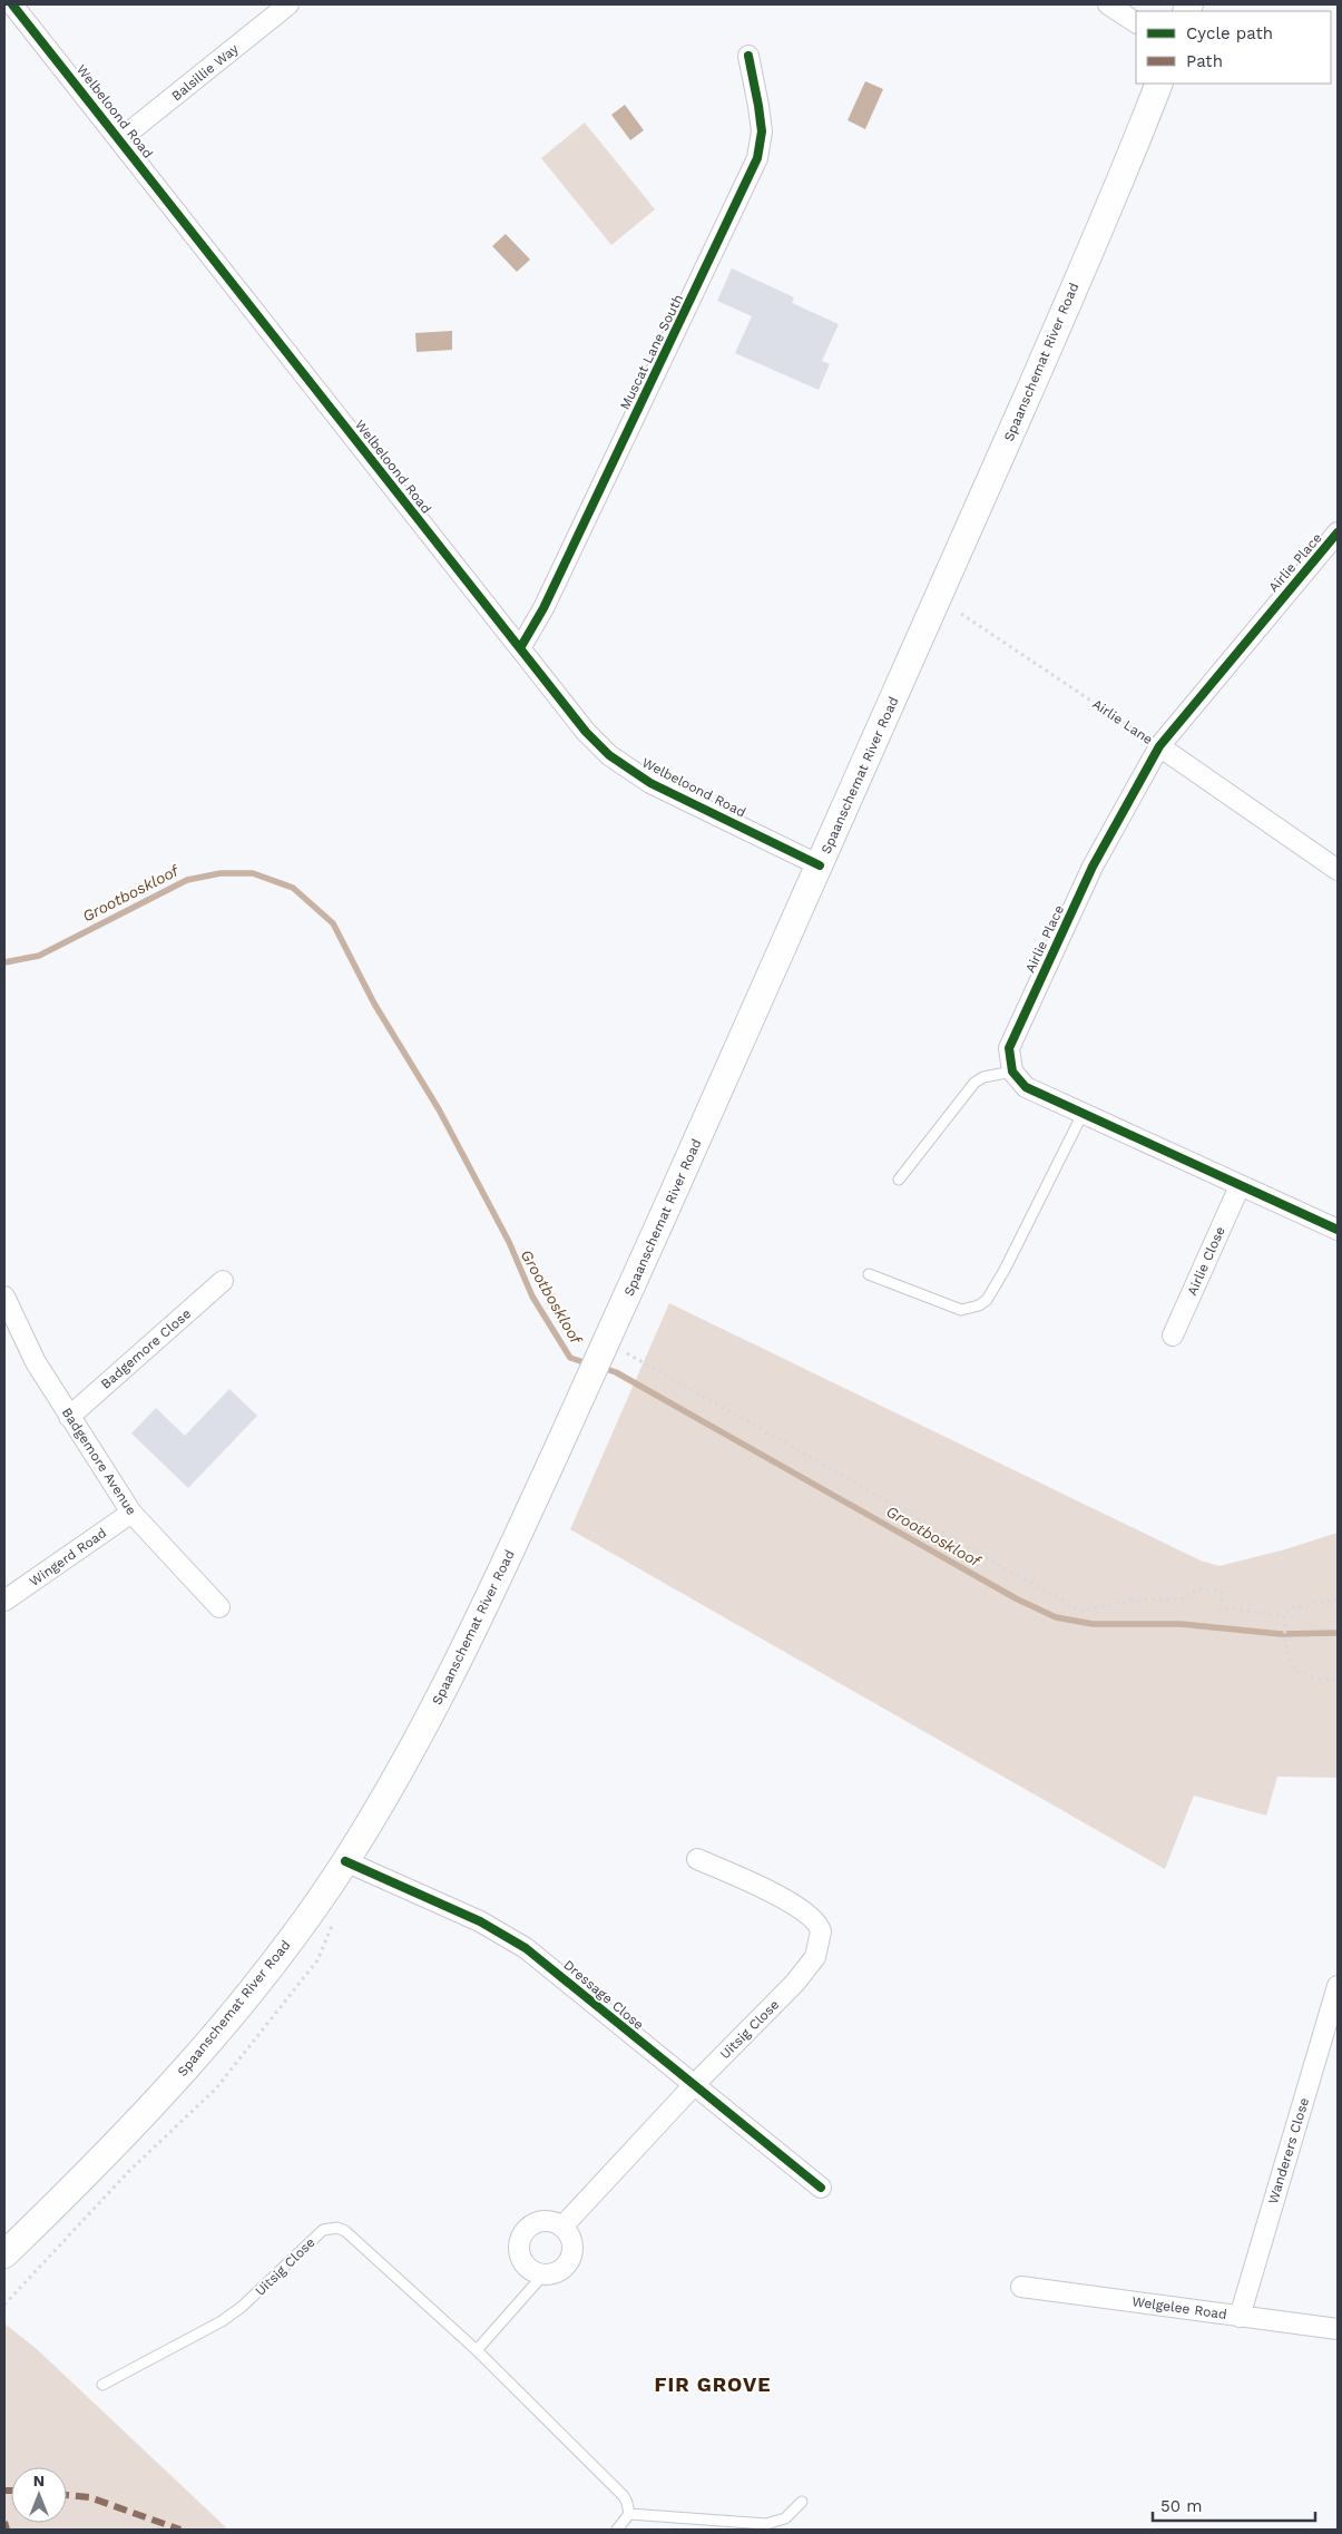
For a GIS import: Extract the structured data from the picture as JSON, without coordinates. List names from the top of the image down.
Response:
{
  "streets": {
    "main road": ["Spaanschemat River Road"],
    "street": [
      "Balsillie Way",
      "Welbeloond Road",
      "Muscat Lane South",
      "Airlie Place",
      "Airlie Lane",
      "Airlie Close",
      "Badgemore Close",
      "Badgemore Avenue",
      "Wingerd Road",
      "Dressage Close",
      "Uitsig Close",
      "Wanderers Close",
      "Welgelee Road"
    ]
  },
  "crossings": [
    ["Balsillie Way", "Welbeloond Road"],
    ["Welbeloond Road", "Muscat Lane South"],
    ["Welbeloond Road", "Spaanschemat River Road"],
    ["Spaanschemat River Road", "Dressage Close"],
    ["Airlie Place", "Airlie Lane"],
    ["Badgemore Close", "Badgemore Avenue"],
    ["Badgemore Avenue", "Wingerd Road"],
    ["Dressage Close", "Uitsig Close"],
    ["Wanderers Close", "Welgelee Road"]
  ],
  "districts": ["FIR GROVE"],
  "water": ["Grootboskloof"],
  "legend": ["Cycle path", "Path"],
  "scale_bar": "50 m",
  "north": "top"
}
